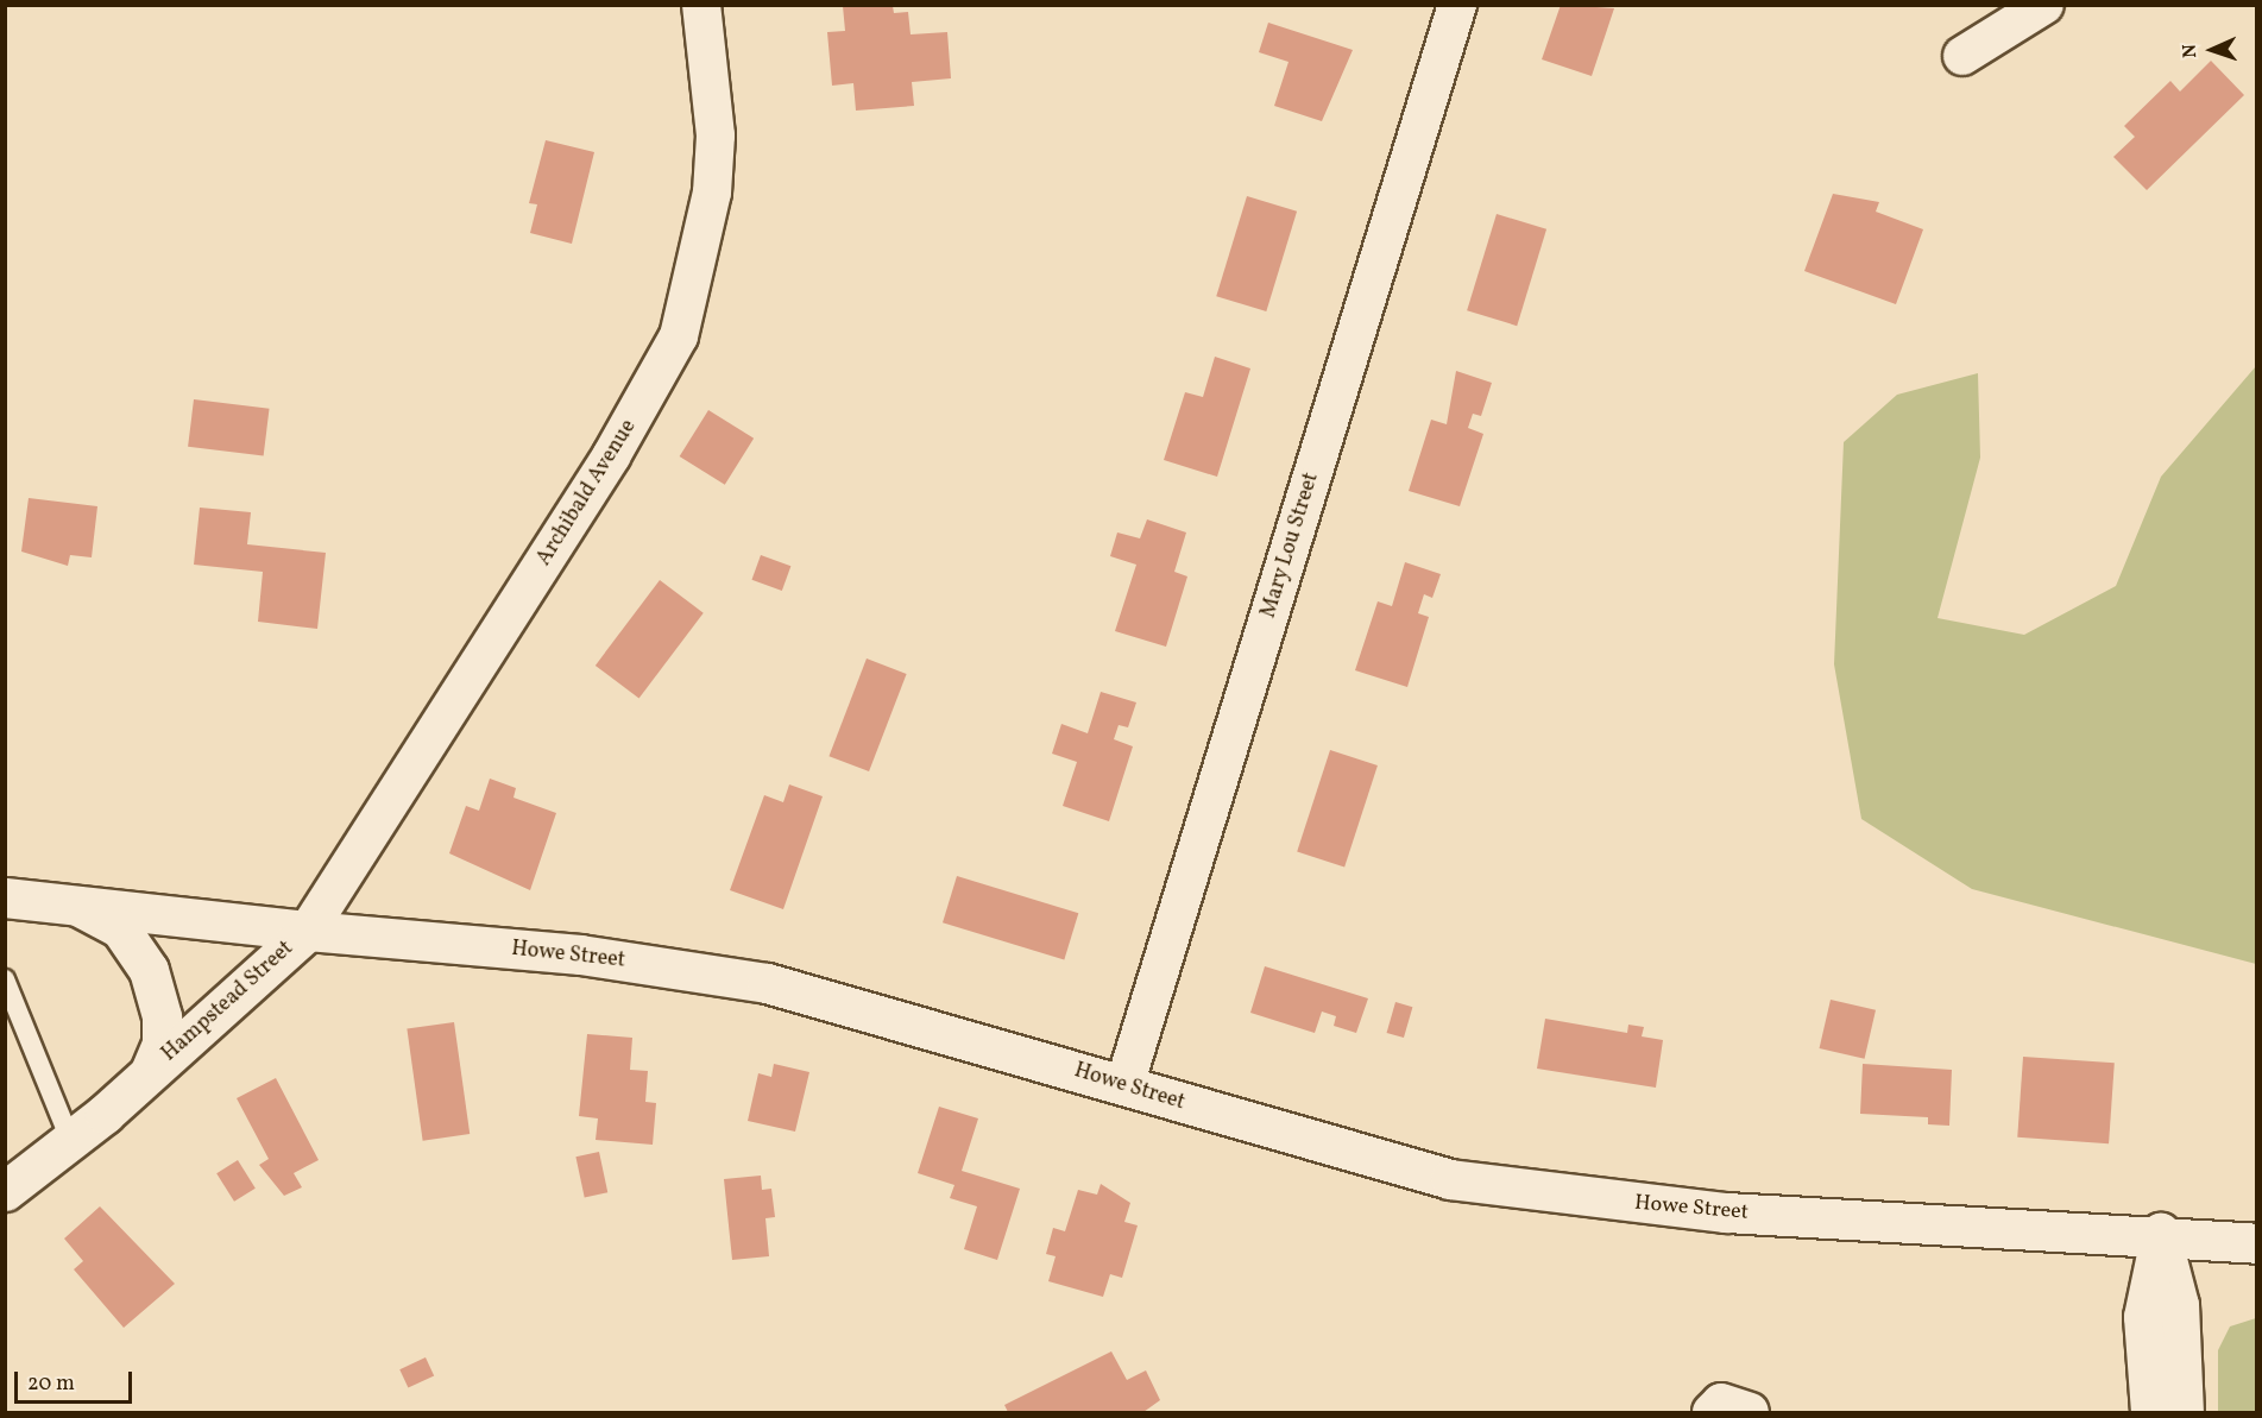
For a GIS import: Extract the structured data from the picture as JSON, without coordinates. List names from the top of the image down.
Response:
{
  "streets": {
    "main road": ["Howe Street", "Hampstead Street"],
    "street": ["Archibald Avenue", "Mary Lou Street"]
  },
  "crossings": [
    ["Archibald Avenue", "Howe Street"],
    ["Archibald Avenue", "Hampstead Street"],
    ["Mary Lou Street", "Howe Street"],
    ["Howe Street", "Hampstead Street"]
  ],
  "scale_bar": "20 m",
  "north": "left"
}
